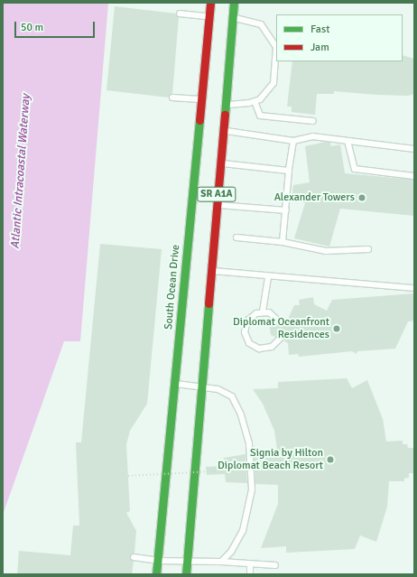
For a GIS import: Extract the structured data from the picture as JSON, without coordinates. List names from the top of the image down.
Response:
{
  "streets": {
    "main road": ["SR A1A", "South Ocean Drive"]
  },
  "water": ["Atlantic Intracoastal Waterway"],
  "places": ["Alexander Towers", "Diplomat Oceanfront Residences", "Signia by Hilton Diplomat Beach Resort"],
  "legend": ["Fast", "Jam"],
  "scale_bar": "50 m"
}
